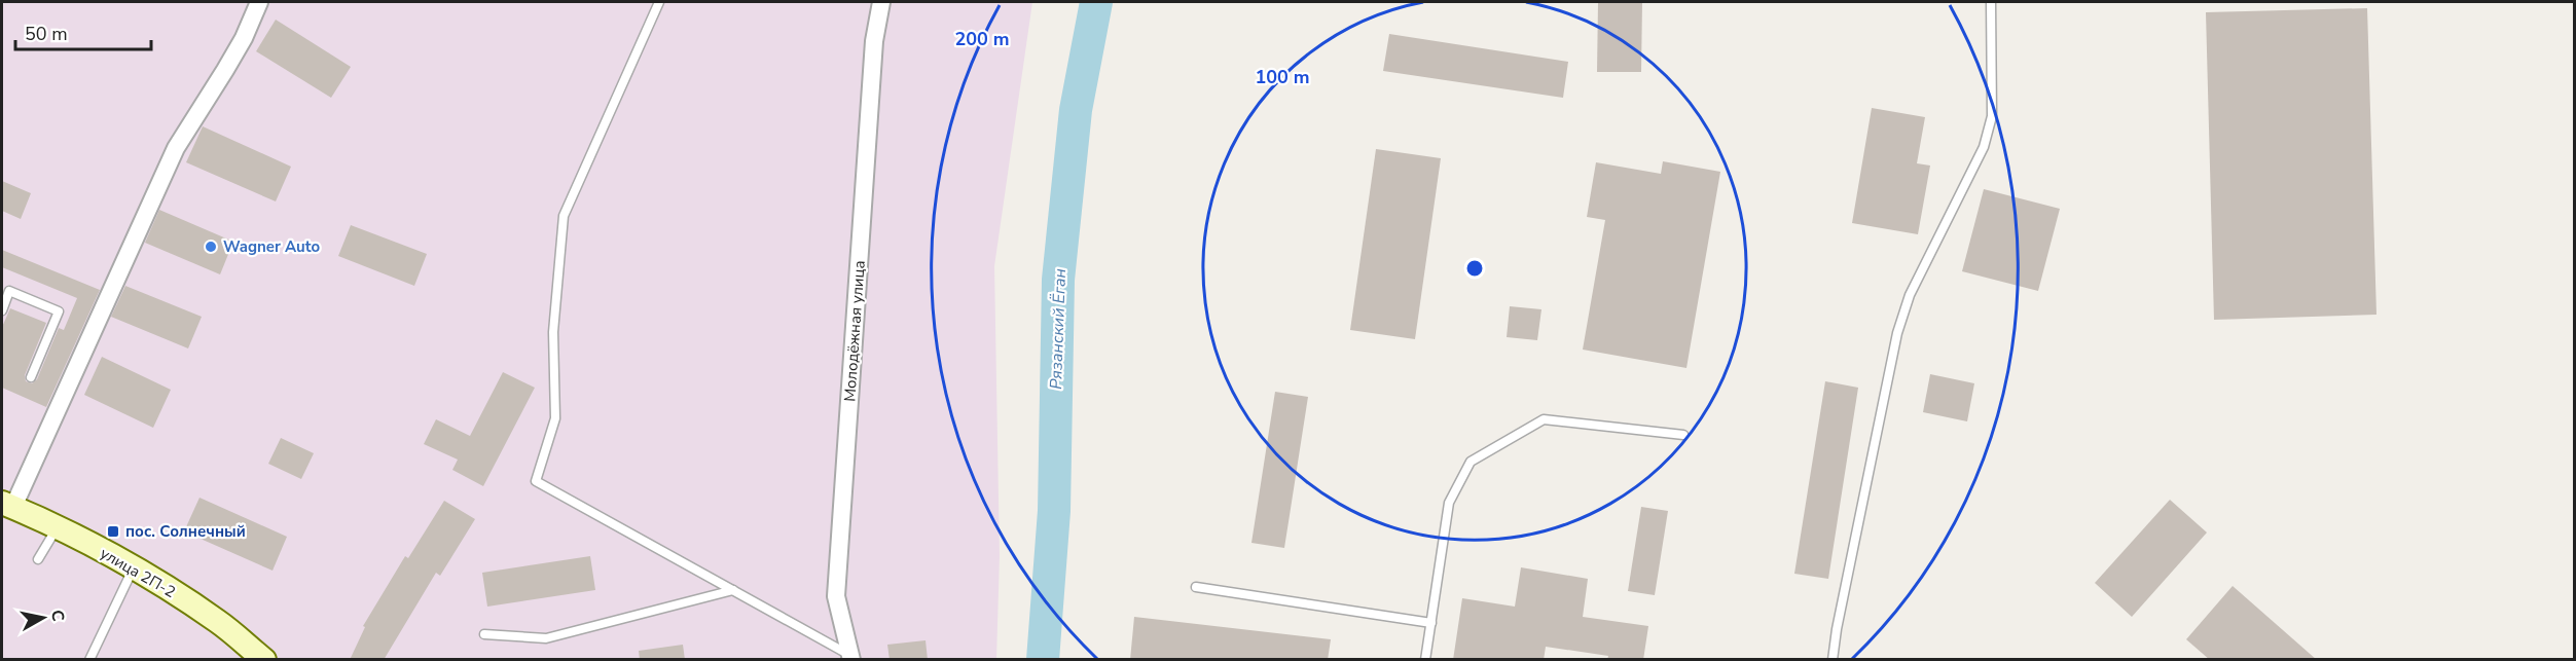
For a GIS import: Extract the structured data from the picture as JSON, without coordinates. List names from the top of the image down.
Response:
{
  "streets": {
    "main road": ["улица 2П-2"],
    "street": ["Молодёжная улица"]
  },
  "water": ["Рязанский Ёган"],
  "places": {
    "other": ["Wagner Auto"],
    "transit": ["пос. Солнечный"]
  },
  "scale_bar": "50 m",
  "north": "right",
  "rings": ["200 m", "100 m"]
}
